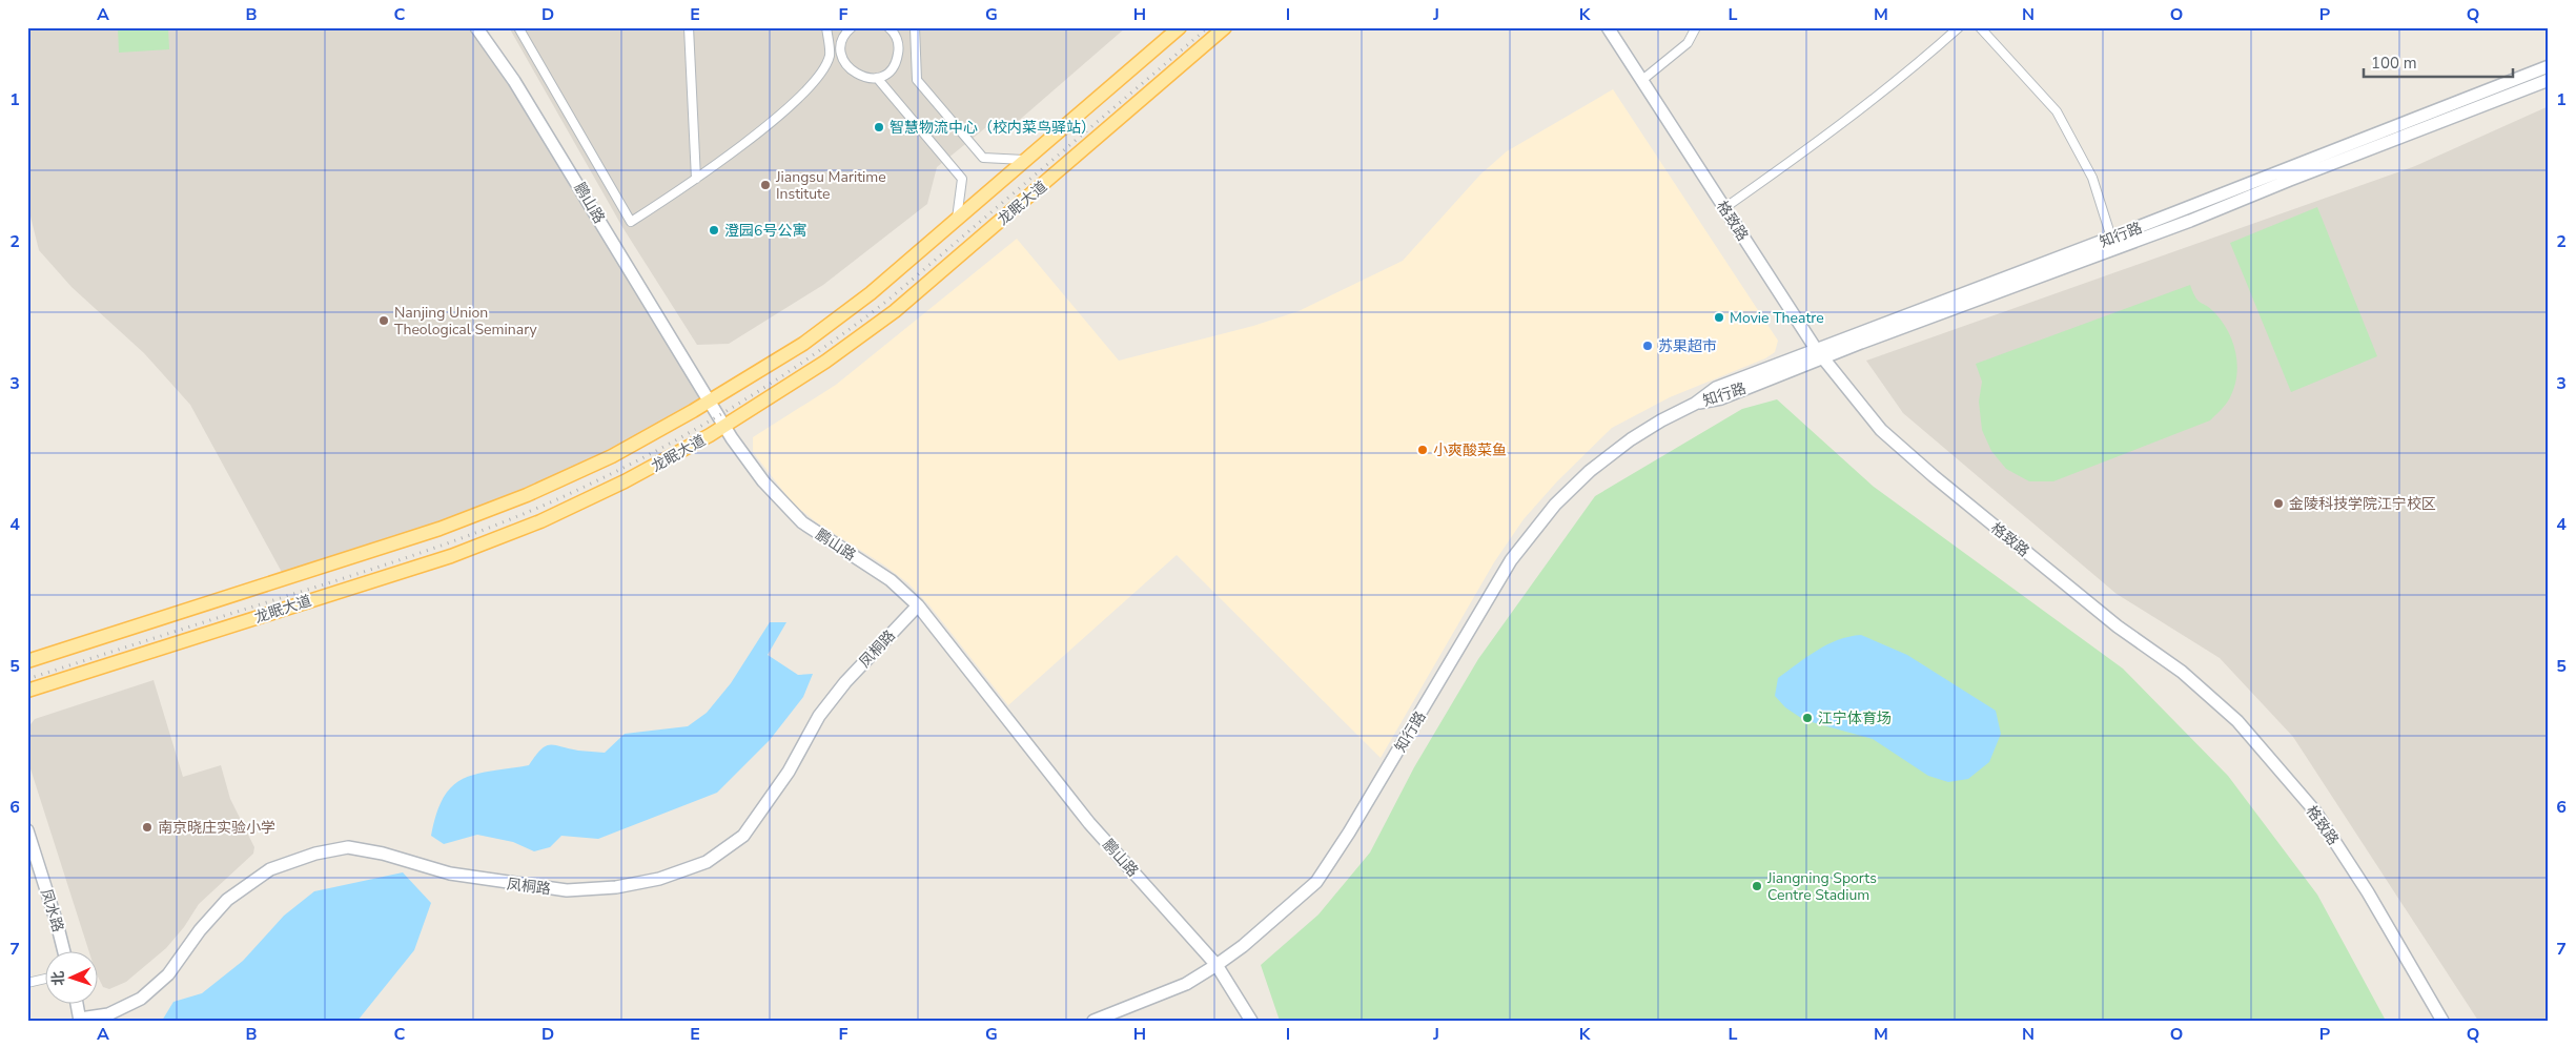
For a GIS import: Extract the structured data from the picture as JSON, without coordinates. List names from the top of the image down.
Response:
{
  "streets": {
    "main road": ["龙眠大道"],
    "street": [
      "鹏山路",
      "格致路",
      "知行路",
      "凤桐路",
      "凤水路"
    ]
  },
  "crossings": [
    ["鹏山路", "龙眠大道"],
    ["鹏山路", "知行路"],
    ["鹏山路", "凤桐路"],
    ["格致路", "知行路"]
  ],
  "places": [
    "智慧物流中心（校内菜鸟驿站）",
    "Jiangsu Maritime Institute",
    "澄园6号公寓",
    "Movie Theatre",
    "Nanjing Union Theological Seminary",
    "苏果超市",
    "小爽酸菜鱼",
    "金陵科技学院江宁校区",
    "江宁体育场",
    "南京晓庄实验小学",
    "Jiangning Sports Centre Stadium"
  ],
  "scale_bar": "100 m",
  "north": "left",
  "grid": {
    "columns": [
      "A",
      "B",
      "C",
      "D",
      "E",
      "F",
      "G",
      "H",
      "I",
      "J",
      "K",
      "L",
      "M",
      "N",
      "O",
      "P",
      "Q"
    ],
    "rows": [
      "1",
      "2",
      "3",
      "4",
      "5",
      "6",
      "7"
    ]
  }
}
